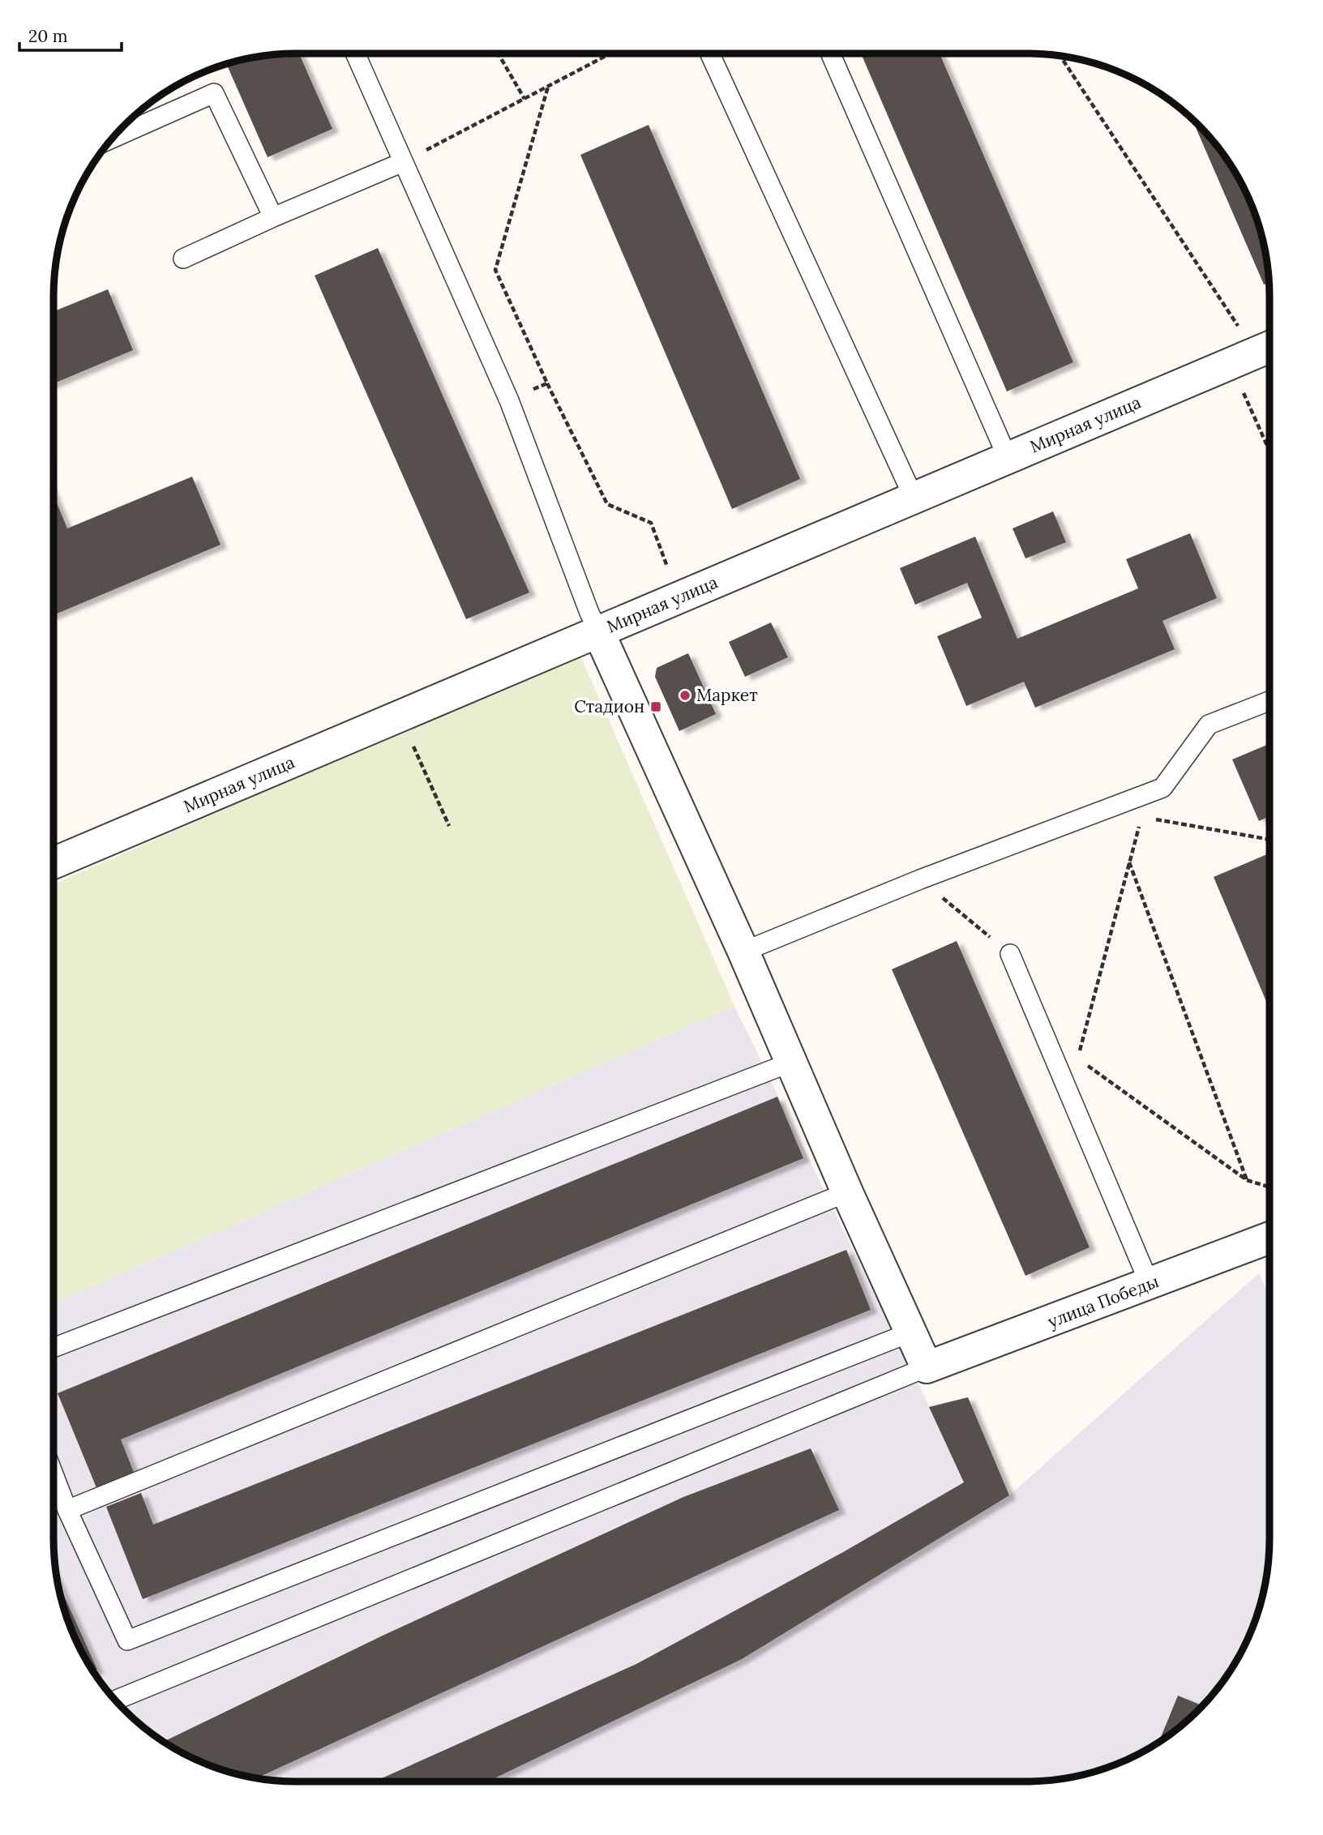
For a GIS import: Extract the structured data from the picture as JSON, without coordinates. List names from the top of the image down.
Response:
{
  "streets": {
    "street": ["Мирная улица", "улица Победы"]
  },
  "places": {
    "other": ["Маркет"],
    "transit": ["Стадион"]
  },
  "scale_bar": "20 m"
}
